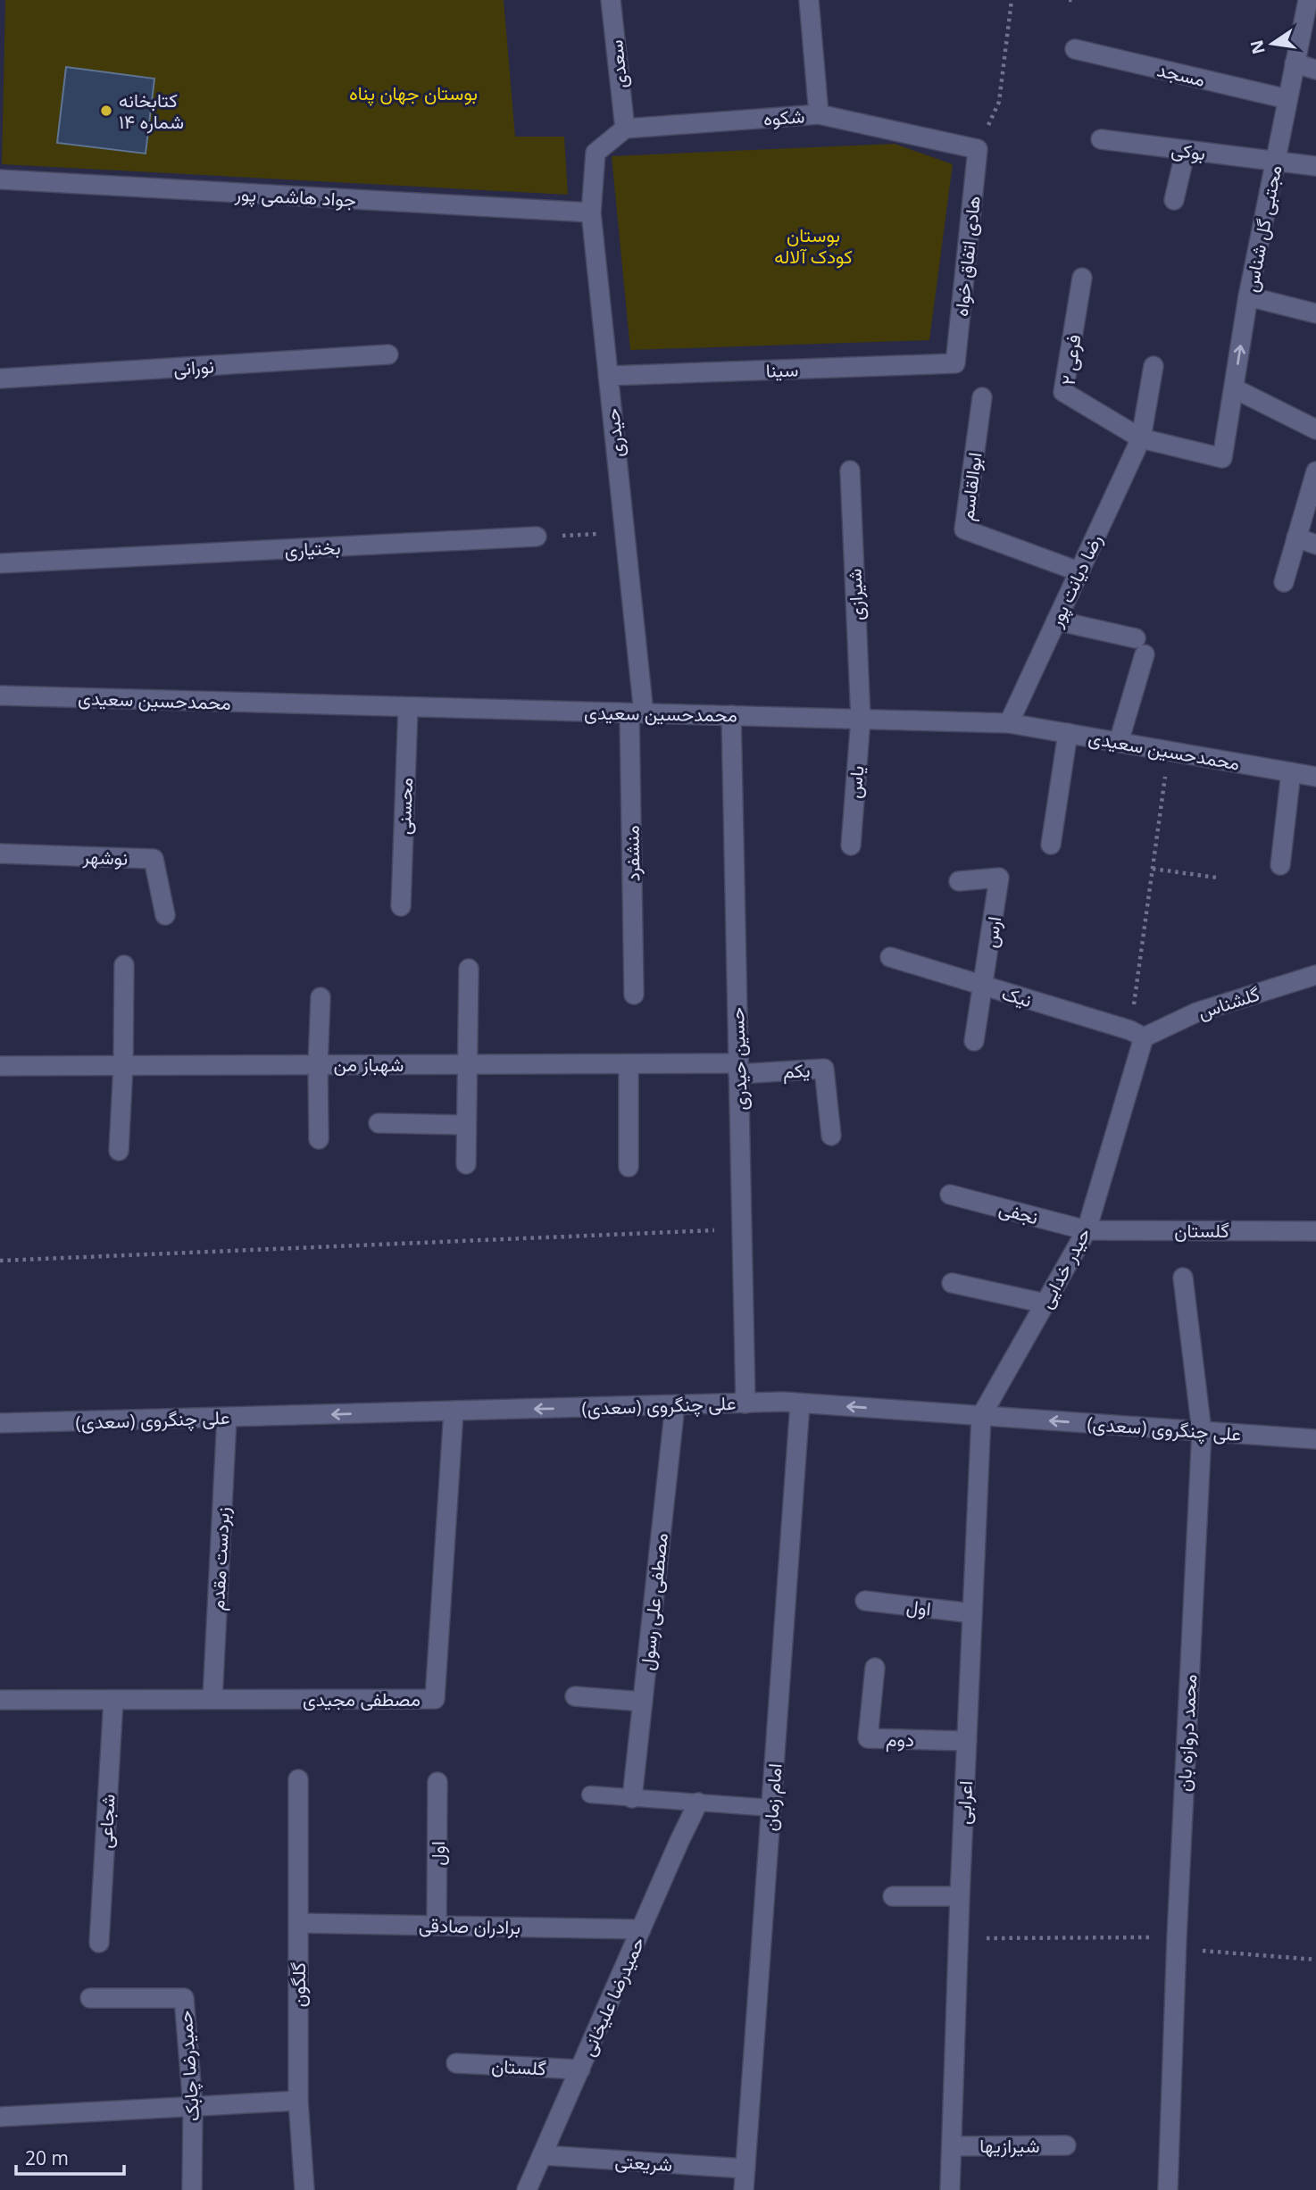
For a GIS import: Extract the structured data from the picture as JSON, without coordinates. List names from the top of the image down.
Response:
{
  "streets": {
    "street": [
      "سعدی",
      "مسجد",
      "شکوه",
      "بوکی",
      "جواد هاشمی پور",
      "مجتبی گل شناس",
      "هادی اتفاق خواه",
      "فرعی ۲",
      "نورانی",
      "سینا",
      "حیدری",
      "ابوالقاسم",
      "بختیاری",
      "رضا دیانت پور",
      "شیرازی",
      "محمدحسین سعیدی",
      "یاس",
      "محسنی",
      "منشفرد",
      "نوشهر",
      "ارس",
      "نیک",
      "گلشناس",
      "حسین حیدری",
      "شهباز من",
      "یکم",
      "نجفی",
      "گلستان",
      "حیدر خدایی",
      "علی چنگروی (سعدی)",
      "زبردست مقدم",
      "مصطفی علی رسول",
      "اول",
      "مصطفی مجیدی",
      "محمد دروازه بان",
      "دوم",
      "امام زمان",
      "اعرابی",
      "شجاعی",
      "برادران صادقی",
      "گلگون",
      "حمیدرضا علیخانی",
      "حمیدرضا چابک",
      "شیرازیها",
      "شریعتی"
    ]
  },
  "crossings": [
    ["سعدی", "شکوه"],
    ["سعدی", "حیدری"],
    ["مسجد", "مجتبی گل شناس"],
    ["شکوه", "هادی اتفاق خواه"],
    ["شکوه", "حیدری"],
    ["بوکی", "مجتبی گل شناس"],
    ["جواد هاشمی پور", "حیدری"],
    ["مجتبی گل شناس", "فرعی ۲"],
    ["مجتبی گل شناس", "رضا دیانت پور"],
    ["هادی اتفاق خواه", "سینا"],
    ["فرعی ۲", "رضا دیانت پور"],
    ["سینا", "حیدری"],
    ["حیدری", "محمدحسین سعیدی"],
    ["حیدری", "منشفرد"],
    ["ابوالقاسم", "رضا دیانت پور"],
    ["رضا دیانت پور", "محمدحسین سعیدی"],
    ["شیرازی", "محمدحسین سعیدی"],
    ["شیرازی", "یاس"],
    ["محمدحسین سعیدی", "یاس"],
    ["محمدحسین سعیدی", "محسنی"],
    ["محمدحسین سعیدی", "منشفرد"],
    ["محمدحسین سعیدی", "حسین حیدری"],
    ["ارس", "نیک"],
    ["نیک", "گلشناس"],
    ["نیک", "حیدر خدایی"],
    ["گلشناس", "حیدر خدایی"],
    ["حسین حیدری", "شهباز من"],
    ["حسین حیدری", "یکم"],
    ["حسین حیدری", "علی چنگروی (سعدی)"],
    ["شهباز من", "یکم"],
    ["نجفی", "گلستان"],
    ["نجفی", "حیدر خدایی"],
    ["گلستان", "حیدر خدایی"],
    ["گلستان", "حمیدرضا علیخانی"],
    ["حیدر خدایی", "علی چنگروی (سعدی)"],
    ["حیدر خدایی", "اعرابی"],
    ["علی چنگروی (سعدی)", "زبردست مقدم"],
    ["علی چنگروی (سعدی)", "مصطفی علی رسول"],
    ["علی چنگروی (سعدی)", "مصطفی مجیدی"],
    ["علی چنگروی (سعدی)", "محمد دروازه بان"],
    ["علی چنگروی (سعدی)", "امام زمان"],
    ["علی چنگروی (سعدی)", "اعرابی"],
    ["زبردست مقدم", "مصطفی مجیدی"],
    ["اول", "اعرابی"],
    ["اول", "برادران صادقی"],
    ["مصطفی مجیدی", "شجاعی"],
    ["دوم", "اعرابی"],
    ["امام زمان", "شریعتی"],
    ["اعرابی", "شیرازیها"],
    ["برادران صادقی", "گلگون"],
    ["برادران صادقی", "حمیدرضا علیخانی"],
    ["حمیدرضا علیخانی", "شریعتی"]
  ],
  "one_way": ["علی چنگروی (سعدی)"],
  "parks": ["بوستان جهان پناه", "بوستان کودک آلاله"],
  "places": ["کتابخانه شماره ۱۴"],
  "scale_bar": "20 m",
  "north": "left"
}
